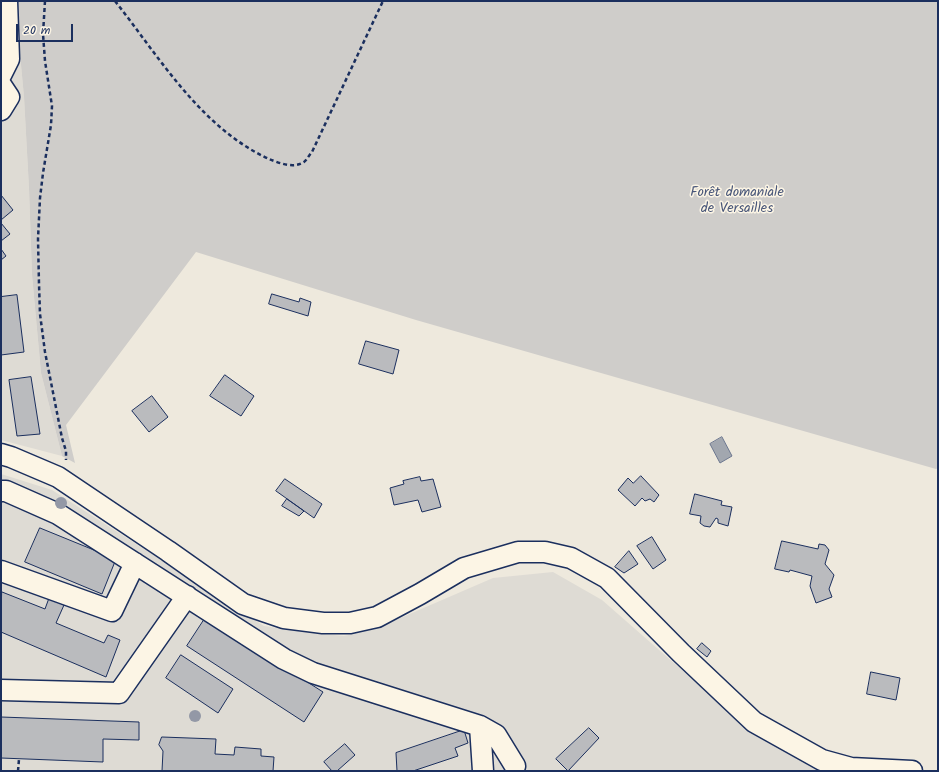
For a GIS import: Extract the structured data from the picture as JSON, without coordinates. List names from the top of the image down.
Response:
{
  "parks": ["Forêt domaniale de Versailles"],
  "scale_bar": "20 m"
}
